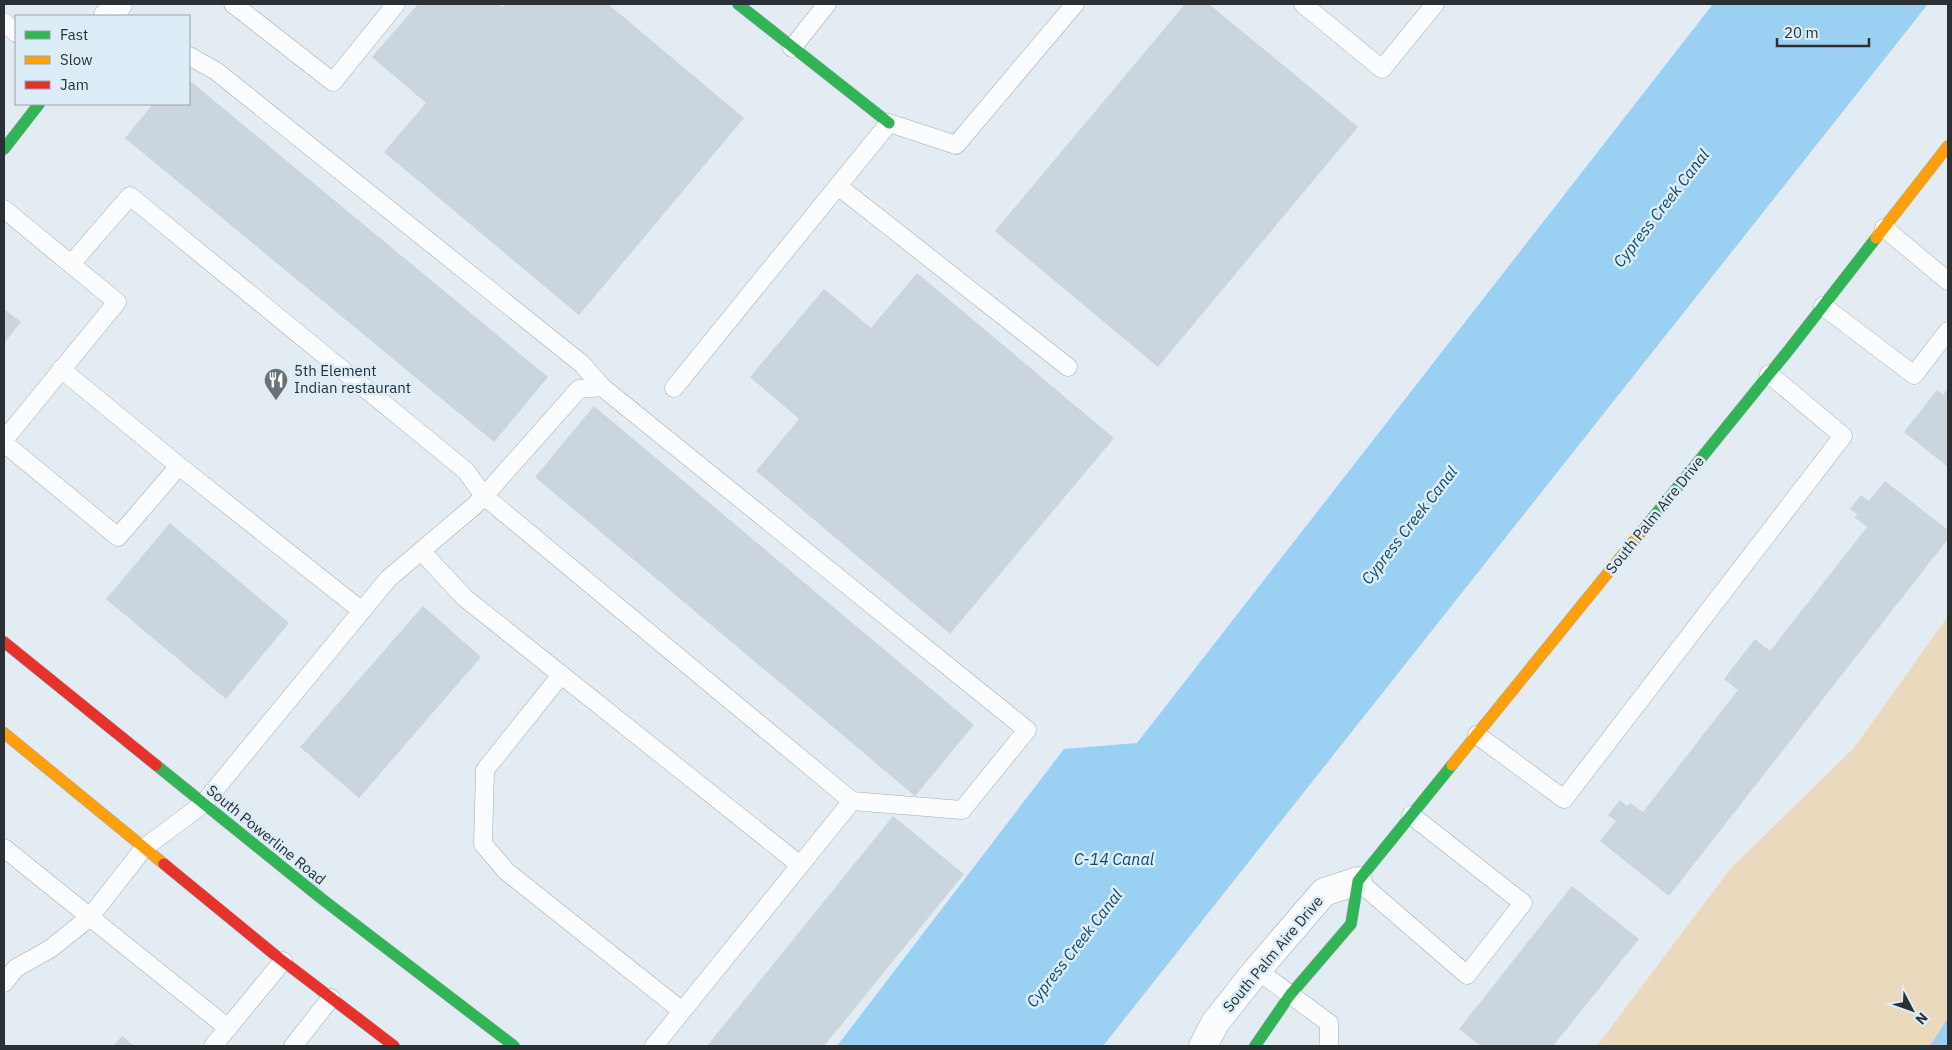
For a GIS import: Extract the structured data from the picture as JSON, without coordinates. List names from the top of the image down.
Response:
{
  "streets": {
    "street": ["South Palm Aire Drive", "South Powerline Road"]
  },
  "water": ["Cypress Creek Canal", "C-14 Canal"],
  "places": {
    "restaurant": ["5th Element Indian restaurant"]
  },
  "legend": ["Fast", "Slow", "Jam"],
  "scale_bar": "20 m",
  "north": "bottom right"
}
